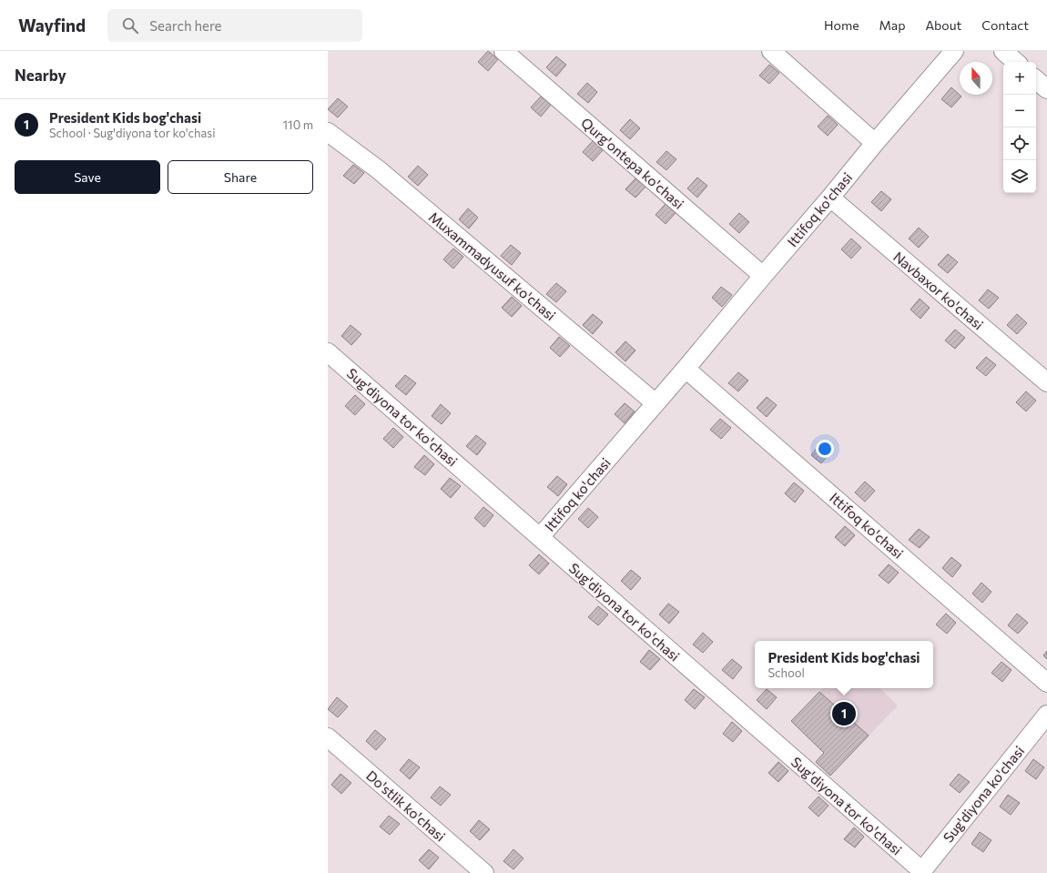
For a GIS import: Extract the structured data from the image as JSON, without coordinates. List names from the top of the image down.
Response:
{
  "streets": {
    "street": [
      "Qurg'ontepa ko'chasi",
      "Ittifoq ko'chasi",
      "Muxammadyusuf ko'chasi",
      "Navbaxor ko'chasi",
      "Sug'diyona tor ko'chasi",
      "Sug'diyona ko'chasi",
      "Do'stlik ko'chasi"
    ]
  },
  "crossings": [
    ["Qurg'ontepa ko'chasi", "Ittifoq ko'chasi"],
    ["Ittifoq ko'chasi", "Muxammadyusuf ko'chasi"],
    ["Ittifoq ko'chasi", "Navbaxor ko'chasi"],
    ["Ittifoq ko'chasi", "Sug'diyona tor ko'chasi"],
    ["Sug'diyona tor ko'chasi", "Sug'diyona ko'chasi"]
  ],
  "north": "top",
  "page": {
    "header": "Wayfind",
    "search": "Search here",
    "nav": [
      "Home",
      "Map",
      "About",
      "Contact"
    ],
    "heading": "Nearby",
    "map_buttons": ["+", "−"],
    "list": [
      {
        "mark": "1",
        "name": "President Kids bog'chasi",
        "note": "School · Sug'diyona tor ko'chasi",
        "value": "110 m"
      }
    ],
    "buttons": ["Save", "Share"],
    "popup": ["President Kids bog'chasi", "School"],
    "pins": "1"
  }
}
